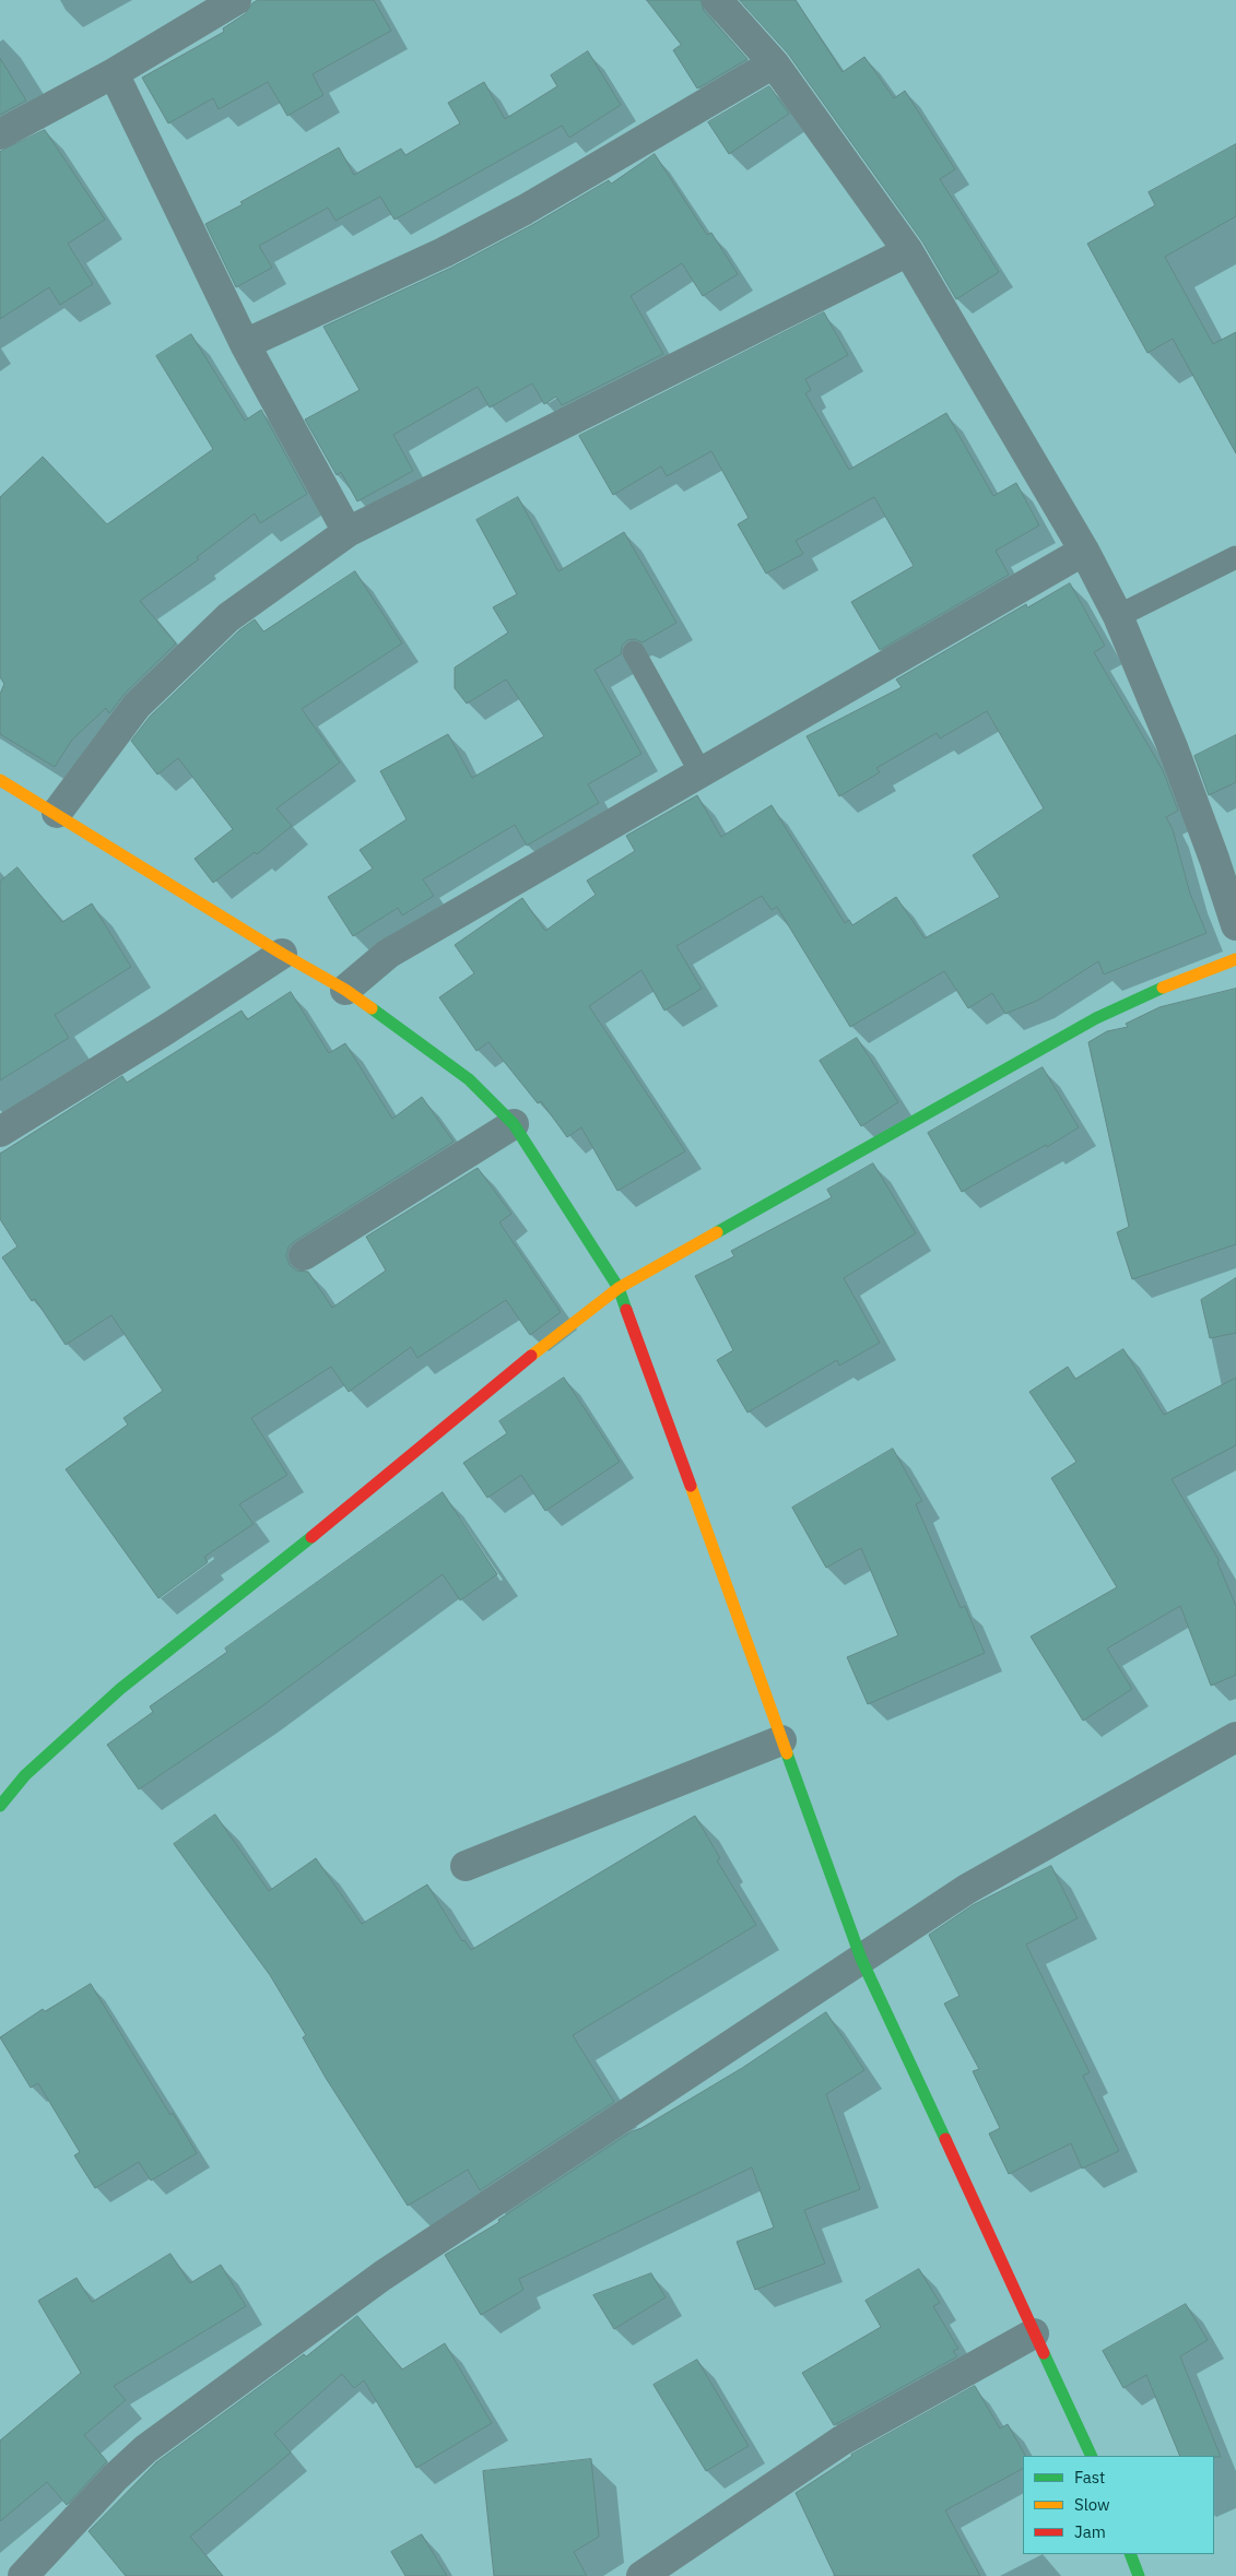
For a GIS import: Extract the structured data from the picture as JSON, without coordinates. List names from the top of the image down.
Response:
{
  "legend": ["Fast", "Slow", "Jam"]
}
